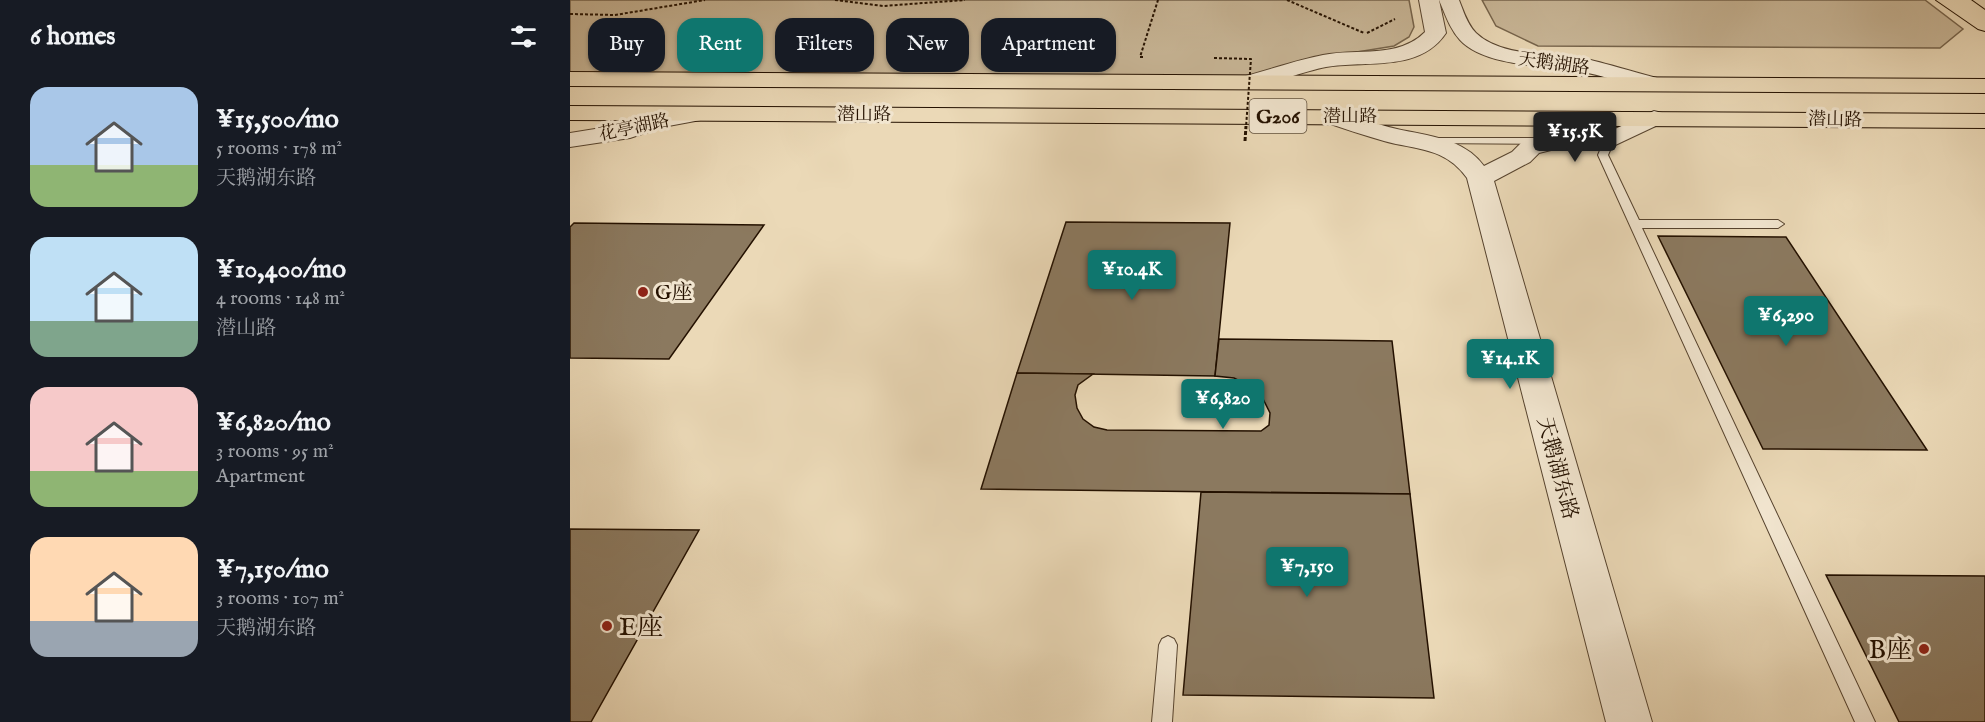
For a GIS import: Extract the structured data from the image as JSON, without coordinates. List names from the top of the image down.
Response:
{
  "streets": {
    "main road": ["潜山路", "G206"],
    "street": ["天鹅湖路", "花亭湖路", "天鹅湖东路"]
  },
  "crossings": [
    ["天鹅湖路", "潜山路"],
    ["潜山路", "花亭湖路"],
    ["潜山路", "天鹅湖东路"]
  ],
  "places": ["G座", "E座", "B座"],
  "page": {
    "heading": "6 homes",
    "chip": [
      "Buy",
      "Rent",
      "Filters",
      "New",
      "Apartment"
    ],
    "list": [
      {
        "name": "¥15,500/mo",
        "note": "5 rooms · 178 m² · 天鹅湖东路"
      },
      {
        "name": "¥10,400/mo",
        "note": "4 rooms · 148 m² · 潜山路"
      },
      {
        "name": "¥6,820/mo",
        "note": "3 rooms · 95 m² · Apartment"
      },
      {
        "name": "¥7,150/mo",
        "note": "3 rooms · 107 m² · 天鹅湖东路"
      }
    ],
    "price": [
      "¥15.5K",
      "¥10.4K",
      "¥6,290",
      "¥14.1K",
      "¥6,820",
      "¥7,150"
    ]
  }
}
